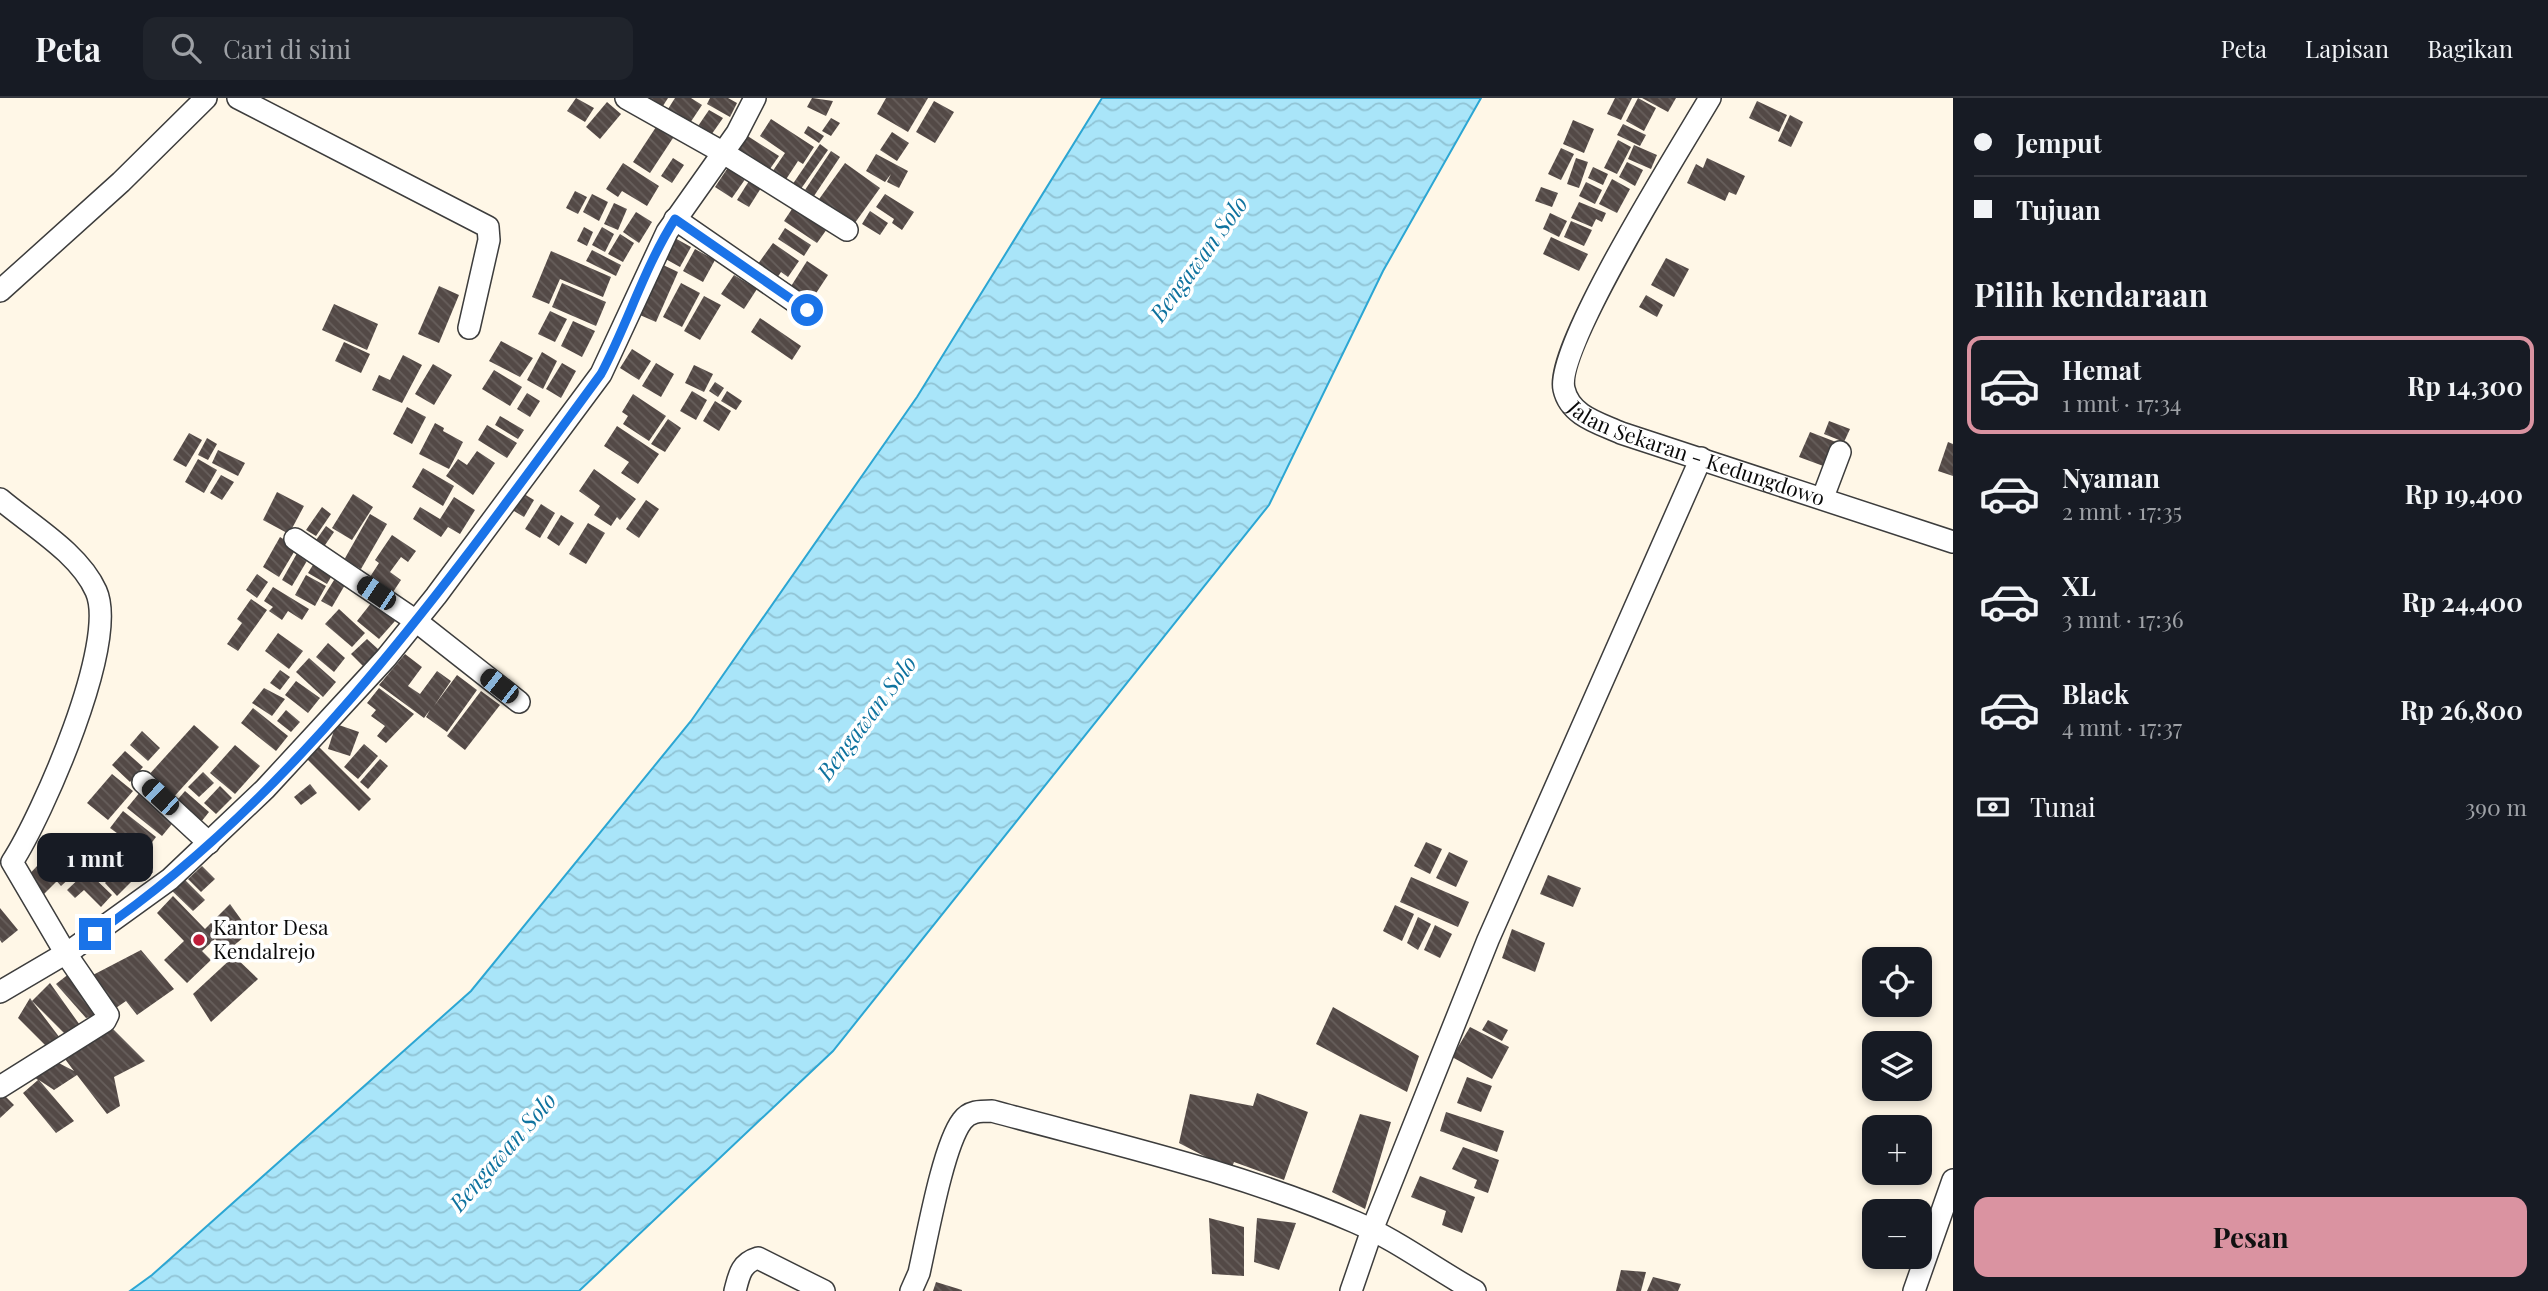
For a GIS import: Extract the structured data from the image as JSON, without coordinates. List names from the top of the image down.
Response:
{
  "streets": {
    "street": ["Jalan Sekaran - Kedungdowo"]
  },
  "water": ["Bengawan Solo"],
  "places": ["Kantor Desa Kendalrejo"],
  "page": {
    "header": "Peta",
    "search": "Cari di sini",
    "nav": ["Peta", "Lapisan", "Bagikan"],
    "banner": ["Jemput", "Tujuan"],
    "heading": "Pilih kendaraan",
    "list": [
      {
        "name": "Hemat",
        "note": "1 mnt · 17:34",
        "value": "Rp 14,300"
      },
      {
        "name": "Nyaman",
        "note": "2 mnt · 17:35",
        "value": "Rp 19,400"
      },
      {
        "name": "XL",
        "note": "3 mnt · 17:36",
        "value": "Rp 24,400"
      },
      {
        "name": "Black",
        "note": "4 mnt · 17:37",
        "value": "Rp 26,800"
      }
    ],
    "pay": ["Tunai", "390 m"],
    "bubble": "1 mnt",
    "map_buttons": ["+", "−"],
    "buttons": "Pesan"
  }
}
